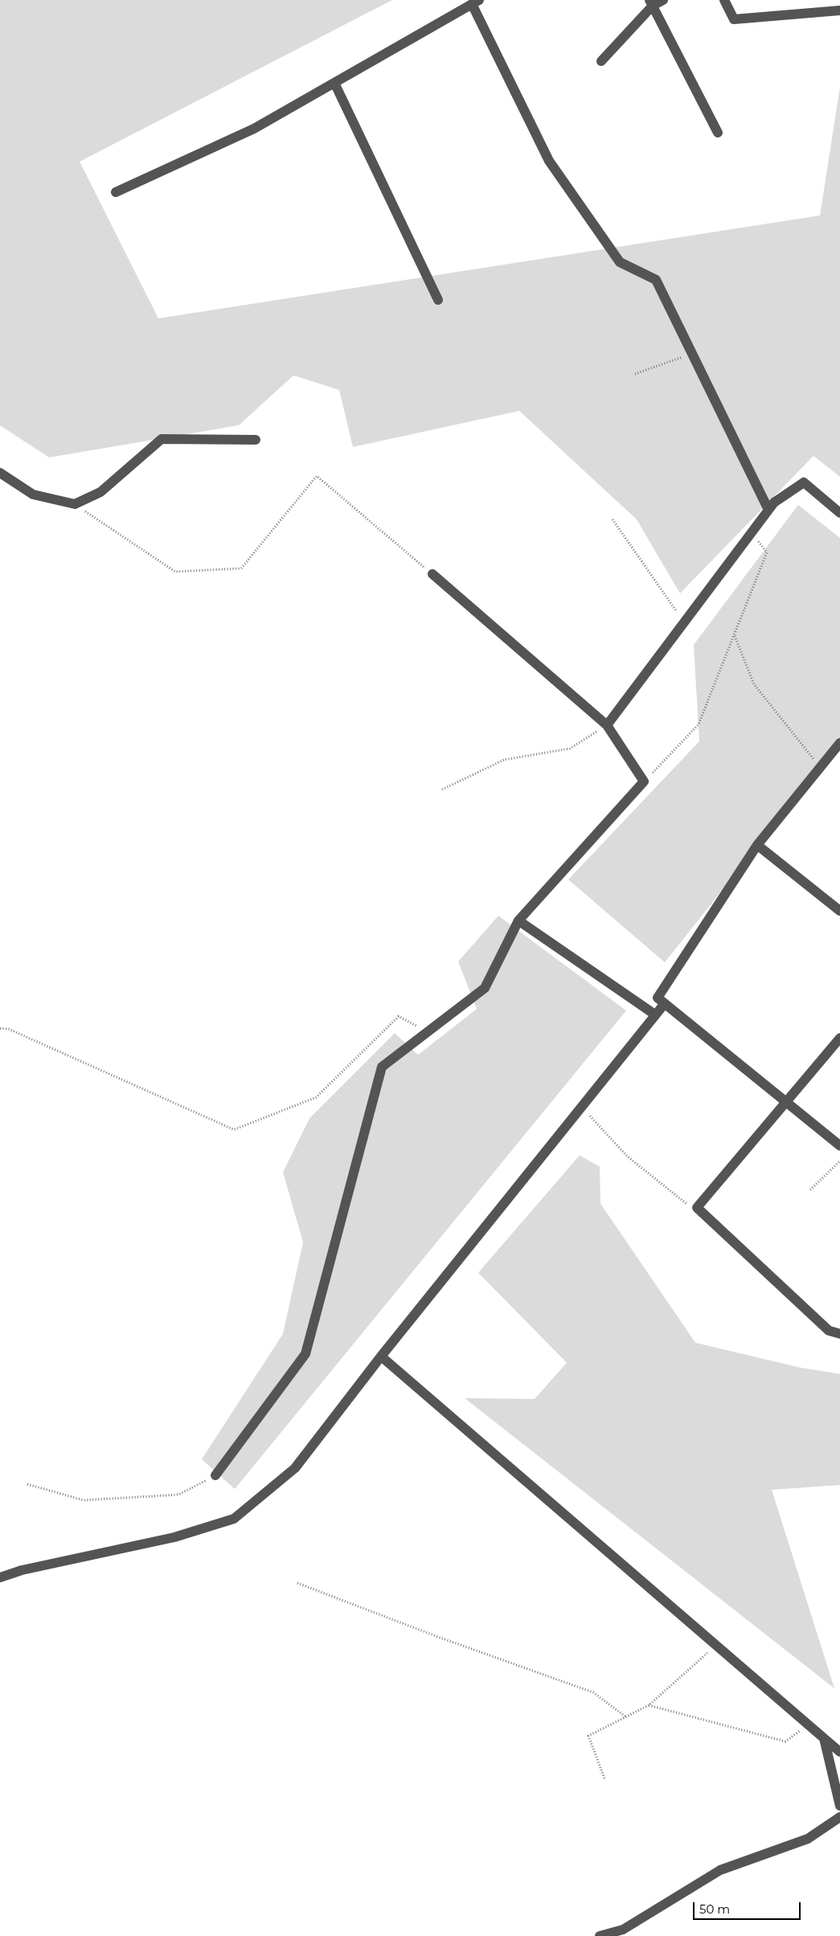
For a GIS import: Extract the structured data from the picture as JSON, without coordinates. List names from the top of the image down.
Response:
{
  "scale_bar": "50 m"
}
